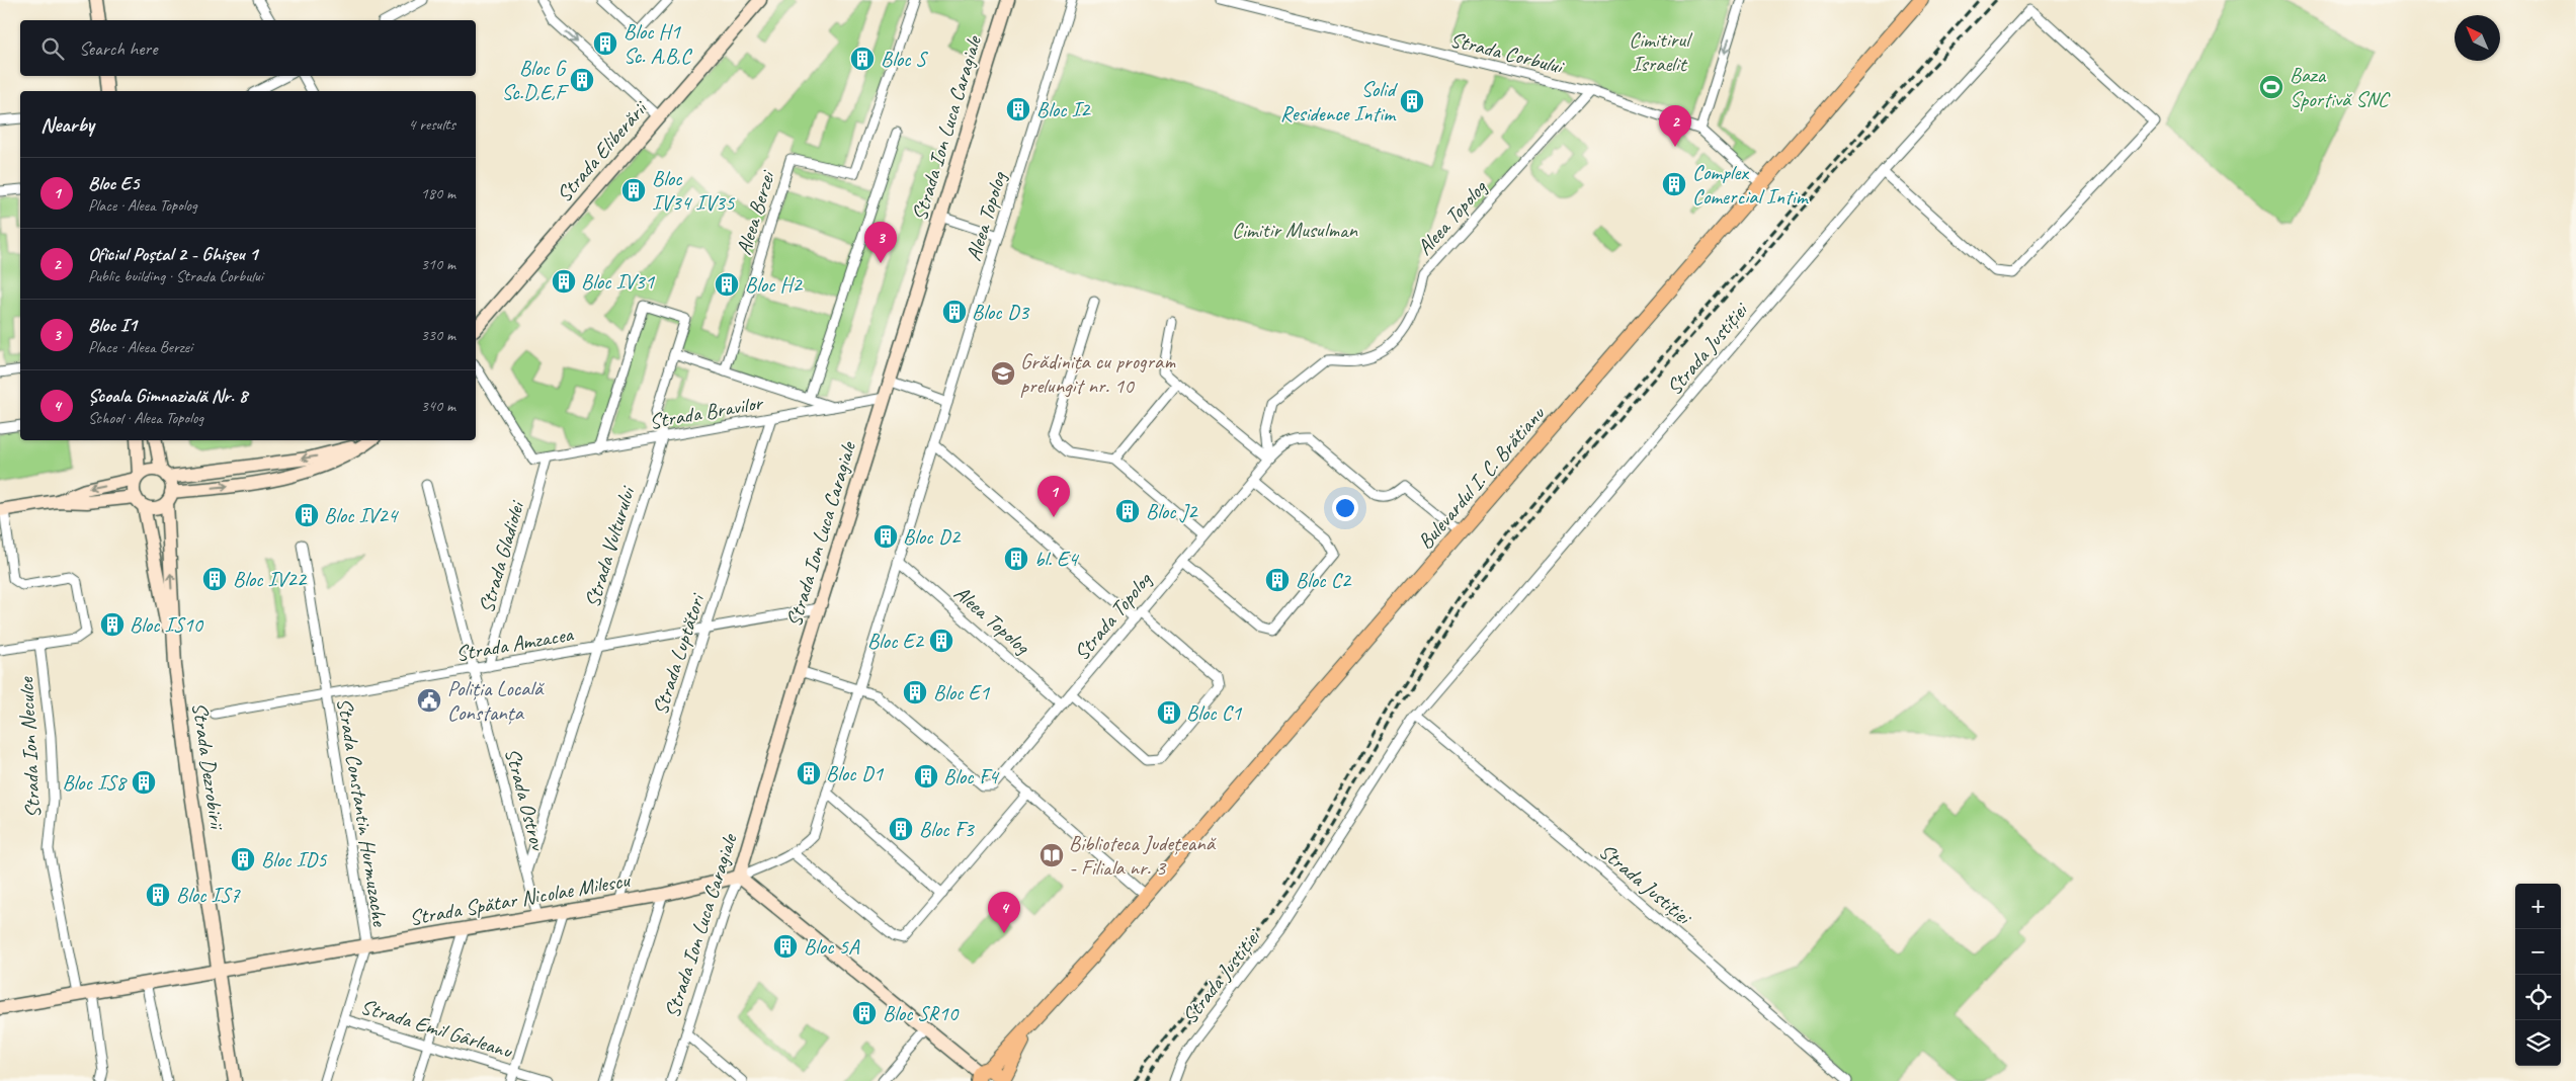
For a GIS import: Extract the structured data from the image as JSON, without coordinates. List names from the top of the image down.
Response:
{
  "streets": {
    "main road": ["Bulevardul I. C. Brătianu"],
    "street": [
      "Strada Corbului",
      "Strada Ion Luca Caragiale",
      "Strada Eliberării",
      "Aleea Berzei",
      "Aleea Topolog",
      "Strada Justiției",
      "Strada Bravilor",
      "Strada Vulturului",
      "Strada Gladiolei",
      "Strada Topolog",
      "Strada Amzacea",
      "Strada Luptători",
      "Strada Ion Neculce",
      "Strada Dezrobirii",
      "Strada Ostrov",
      "Strada Constantin Hurmuzache",
      "Strada Spătar Nicolae Milescu",
      "Strada Emil Gârleanu"
    ]
  },
  "crossings": [
    ["Strada Corbului", "Aleea Topolog"],
    ["Strada Corbului", "Bulevardul I. C. Brătianu"],
    ["Strada Ion Luca Caragiale", "Aleea Topolog"],
    ["Strada Ion Luca Caragiale", "Strada Bravilor"],
    ["Strada Ion Luca Caragiale", "Strada Amzacea"],
    ["Strada Ion Luca Caragiale", "Strada Spătar Nicolae Milescu"],
    ["Aleea Topolog", "Strada Topolog"],
    ["Aleea Topolog", "Strada Spătar Nicolae Milescu"],
    ["Strada Bravilor", "Strada Vulturului"],
    ["Strada Bravilor", "Strada Gladiolei"],
    ["Strada Bravilor", "Strada Luptători"],
    ["Strada Vulturului", "Strada Amzacea"],
    ["Strada Vulturului", "Strada Ostrov"],
    ["Strada Gladiolei", "Strada Amzacea"],
    ["Strada Amzacea", "Strada Luptători"],
    ["Strada Amzacea", "Strada Ostrov"],
    ["Strada Amzacea", "Strada Constantin Hurmuzache"],
    ["Strada Luptători", "Strada Spătar Nicolae Milescu"],
    ["Strada Ion Neculce", "Strada Spătar Nicolae Milescu"],
    ["Strada Dezrobirii", "Strada Spătar Nicolae Milescu"],
    ["Strada Ostrov", "Strada Spătar Nicolae Milescu"],
    ["Strada Constantin Hurmuzache", "Strada Spătar Nicolae Milescu"],
    ["Strada Constantin Hurmuzache", "Strada Emil Gârleanu"]
  ],
  "parks": ["Cimitirul Israelit", "Cimitir Musulman"],
  "places": {
    "building": [
      "Bloc H1 Sc. A,B,C",
      "Bloc S",
      "Bloc G Sc.D,E,F",
      "Solid Residence Intim",
      "Bloc I2",
      "Complex Comercial Intim",
      "Bloc IV34 IV35",
      "Bloc IV31",
      "Bloc H2",
      "Bloc D3",
      "Bloc J2",
      "Bloc IV24",
      "Bloc D2",
      "bl. E4",
      "Bloc IV22",
      "Bloc C2",
      "Bloc IS10",
      "Bloc E2",
      "Bloc E1",
      "Bloc C1",
      "Bloc D1",
      "Bloc F4",
      "Bloc IS8",
      "Bloc F3",
      "Bloc ID5",
      "Bloc IS7",
      "Bloc 5A",
      "Bloc SR10"
    ],
    "sports": ["Baza Sportivă SNC"],
    "school or university": ["Grădinița cu program prelungit nr. 10"],
    "public building": ["Poliția Locală Constanța"],
    "library": ["Biblioteca Județeană - Filiala nr. 3"]
  },
  "north": "top left",
  "page": {
    "search": "Search here",
    "heading": ["Nearby", "4 results"],
    "pins": [
      "2",
      "3",
      "1",
      "4"
    ],
    "list": [
      {
        "mark": "1",
        "name": "Bloc E5",
        "note": "Place · Aleea Topolog",
        "value": "180 m"
      },
      {
        "mark": "2",
        "name": "Oficiul Poștal 2 - Ghișeu 1",
        "note": "Public building · Strada Corbului",
        "value": "310 m"
      },
      {
        "mark": "3",
        "name": "Bloc I1",
        "note": "Place · Aleea Berzei",
        "value": "330 m"
      },
      {
        "mark": "4",
        "name": "Școala Gimnazială Nr. 8",
        "note": "School · Aleea Topolog",
        "value": "340 m"
      }
    ],
    "map_buttons": ["+", "−"]
  }
}
